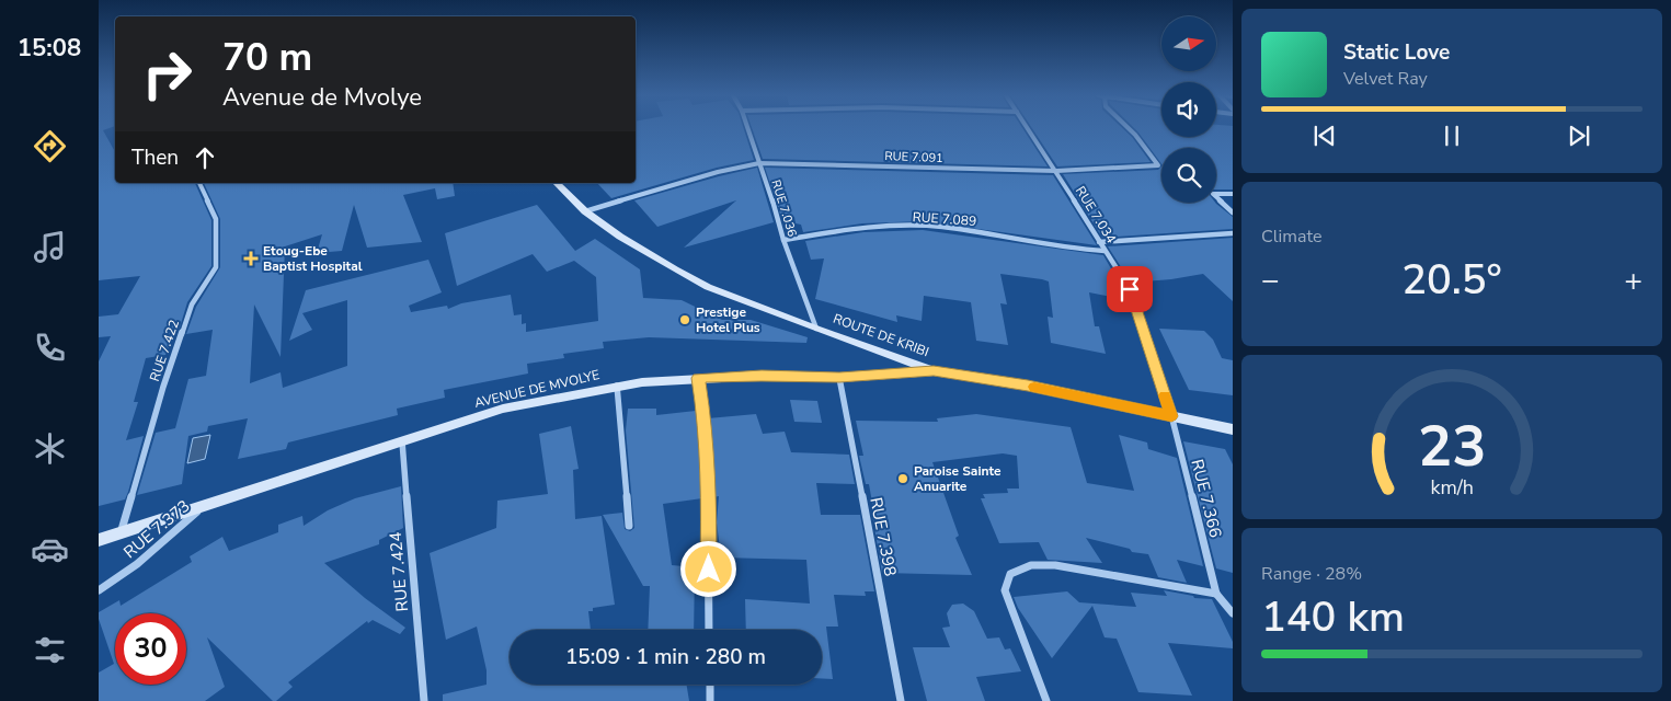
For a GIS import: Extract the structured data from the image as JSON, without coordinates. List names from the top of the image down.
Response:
{
  "streets": {
    "main road": ["ROUTE DE KRIBI", "AVENUE DE MVOLYE"],
    "street": [
      "RUE 7.091",
      "RUE 7.036",
      "RUE 7.034",
      "RUE 7.089",
      "RUE 7.422",
      "RUE 7.366",
      "RUE 7.373",
      "RUE 7.398",
      "RUE 7.424"
    ]
  },
  "crossings": [
    ["RUE 7.091", "RUE 7.036"],
    ["RUE 7.091", "RUE 7.034"],
    ["RUE 7.091", "ROUTE DE KRIBI"],
    ["RUE 7.036", "RUE 7.089"],
    ["RUE 7.036", "ROUTE DE KRIBI"],
    ["RUE 7.034", "RUE 7.089"],
    ["RUE 7.034", "ROUTE DE KRIBI"],
    ["RUE 7.034", "RUE 7.366"],
    ["ROUTE DE KRIBI", "AVENUE DE MVOLYE"],
    ["ROUTE DE KRIBI", "RUE 7.366"],
    ["RUE 7.422", "AVENUE DE MVOLYE"],
    ["AVENUE DE MVOLYE", "RUE 7.373"],
    ["AVENUE DE MVOLYE", "RUE 7.398"],
    ["AVENUE DE MVOLYE", "RUE 7.424"]
  ],
  "places": {
    "health": ["Etoug-Ebe Baptist Hospital"],
    "other": ["Prestige Hotel Plus", "Paroise Sainte Anuarite"]
  },
  "north": "right",
  "page": {
    "tabs": "15:08",
    "turn": ["70 m", "Avenue de Mvolye"],
    "song": ["Static Love", "Velvet Ray"],
    "then": "Then",
    "tile": [
      "Climate",
      ["Range · 28%", "140 km"]
    ],
    "heat": ["−", "20.5°", "+"],
    "limit": "30",
    "trip": "15:09 · 1 min · 280 m",
    "gauge": ["23", "km/h"]
  }
}
